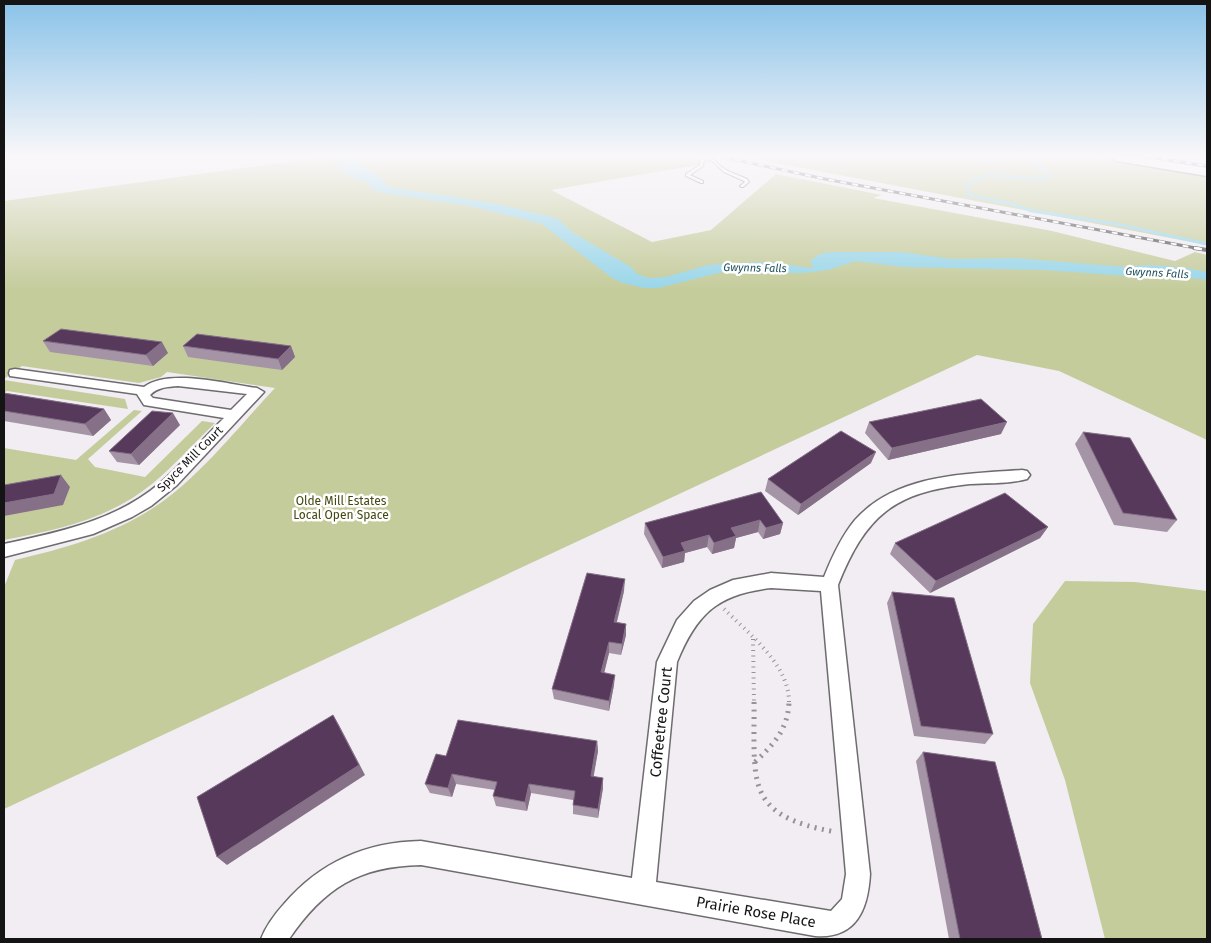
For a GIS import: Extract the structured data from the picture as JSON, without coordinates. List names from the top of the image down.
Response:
{
  "streets": {
    "street": ["Spyce Mill Court", "Coffeetree Court", "Prairie Rose Place"]
  },
  "crossings": [
    ["Coffeetree Court", "Prairie Rose Place"]
  ],
  "water": ["Gwynns Falls"],
  "parks": ["Olde Mill Estates Local Open Space"]
}
